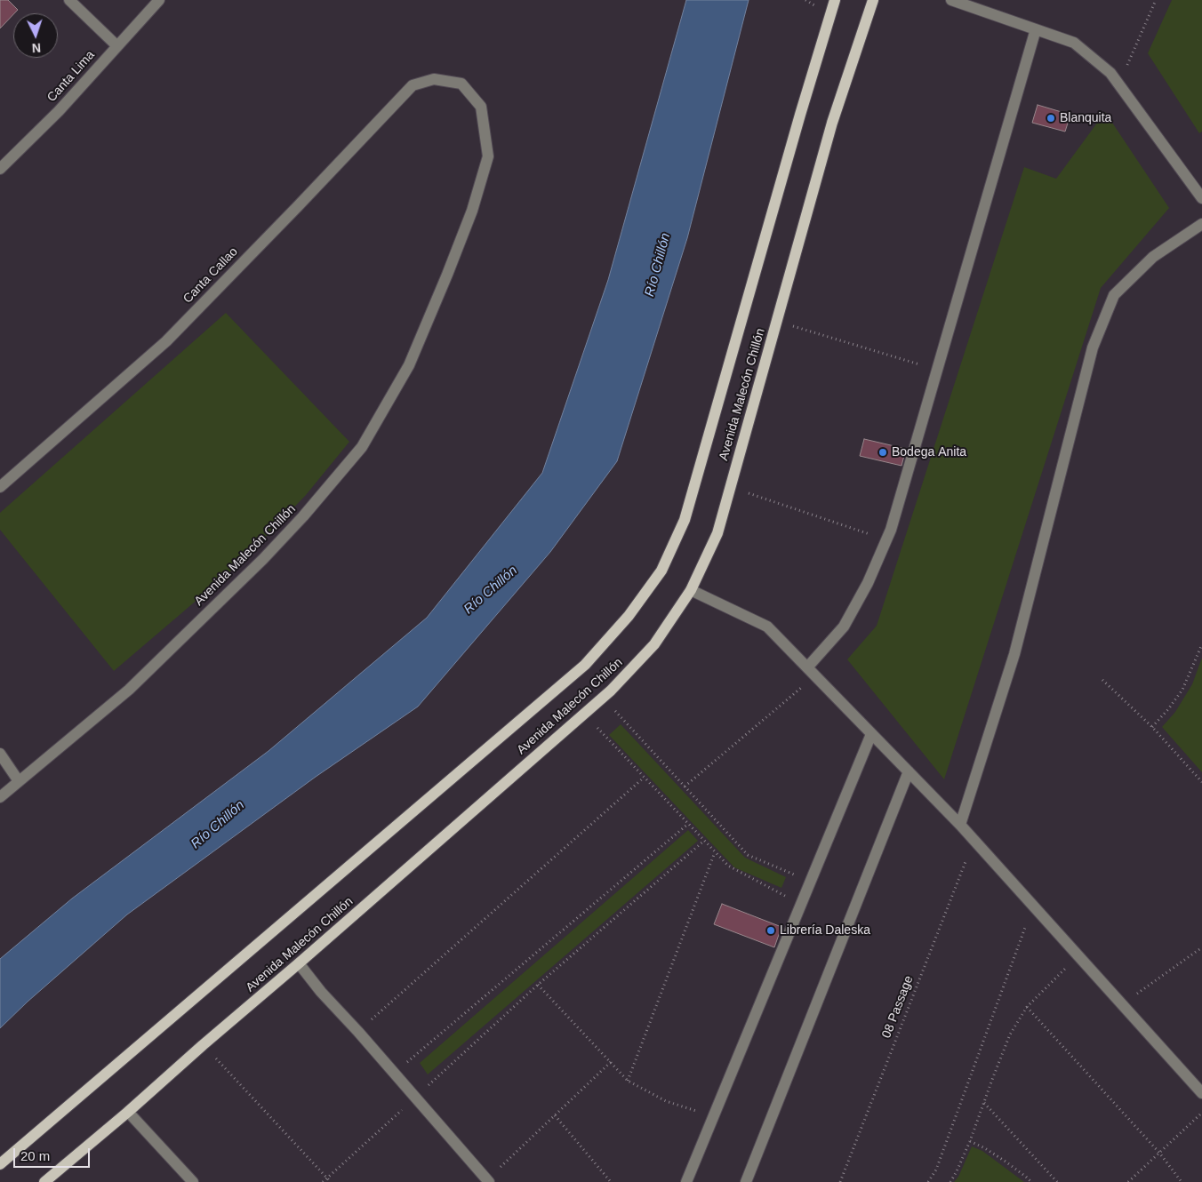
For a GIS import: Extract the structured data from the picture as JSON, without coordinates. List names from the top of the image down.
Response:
{
  "streets": {
    "main road": ["Avenida Malecón Chillón"],
    "street": ["Canta Lima", "Canta Callao"],
    "path": ["08 Passage"]
  },
  "crossings": [
    ["Canta Callao", "Avenida Malecón Chillón"]
  ],
  "water": ["Río Chillón"],
  "places": ["Blanquita", "Bodega Anita", "Librería Daleska"],
  "scale_bar": "20 m",
  "north": "bottom"
}
